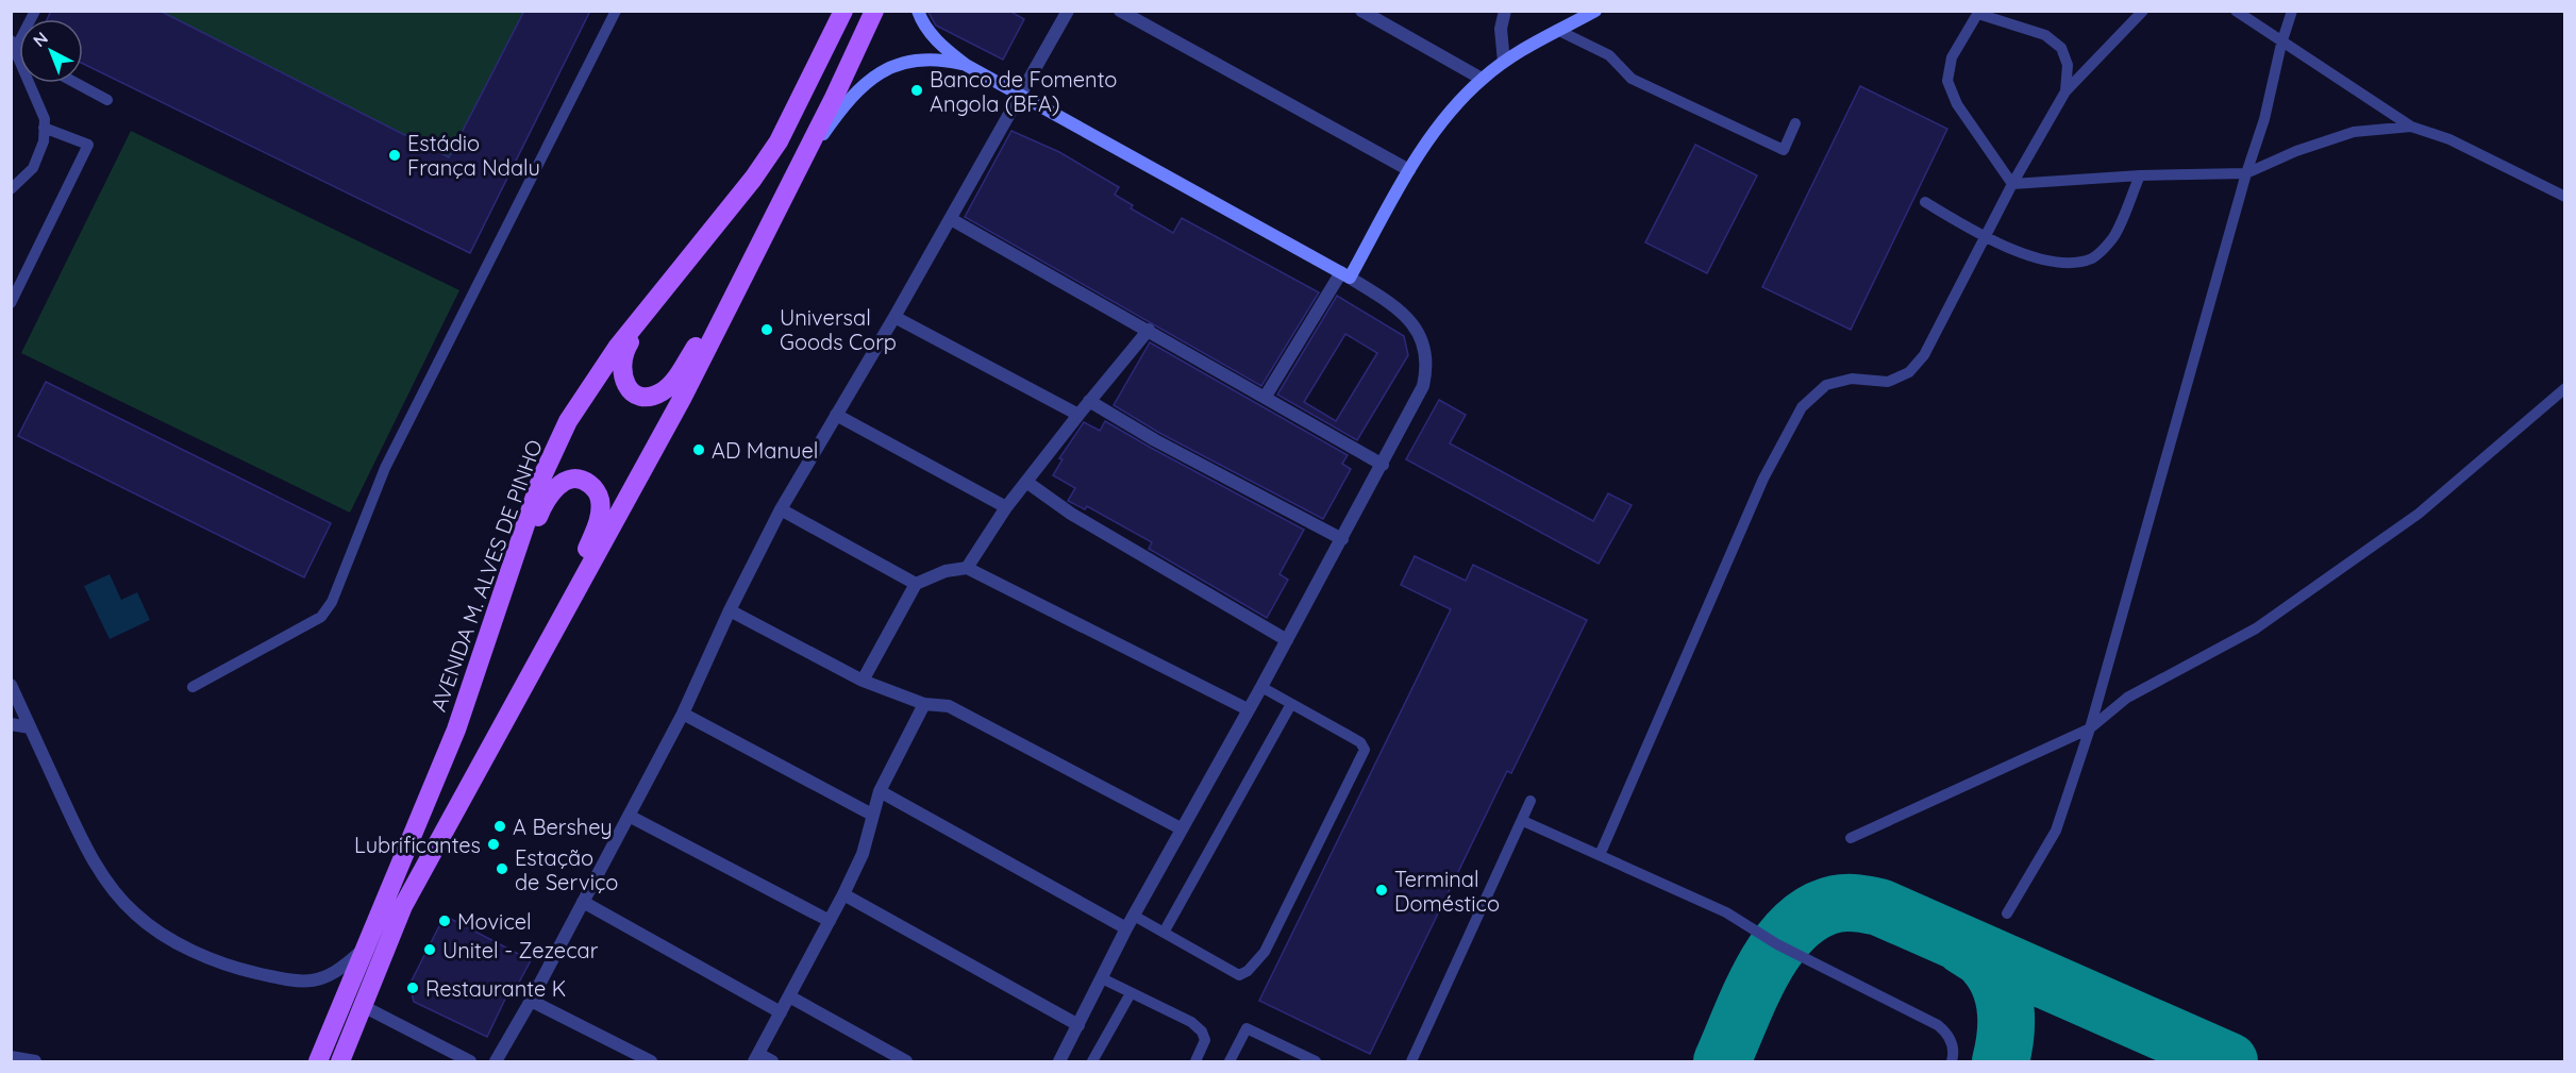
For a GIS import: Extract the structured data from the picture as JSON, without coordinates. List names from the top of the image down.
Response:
{
  "streets": {
    "main road": ["AVENIDA M. ALVES DE PINHO"]
  },
  "places": [
    "Banco de Fomento Angola (BFA)",
    "Estádio França Ndalu",
    "Universal Goods Corp",
    "AD Manuel",
    "A Bershey",
    "Lubrificantes",
    "Estação de Serviço",
    "Terminal Doméstico",
    "Movicel",
    "Unitel - Zezecar",
    "Restaurante K"
  ],
  "north": "top left"
}
